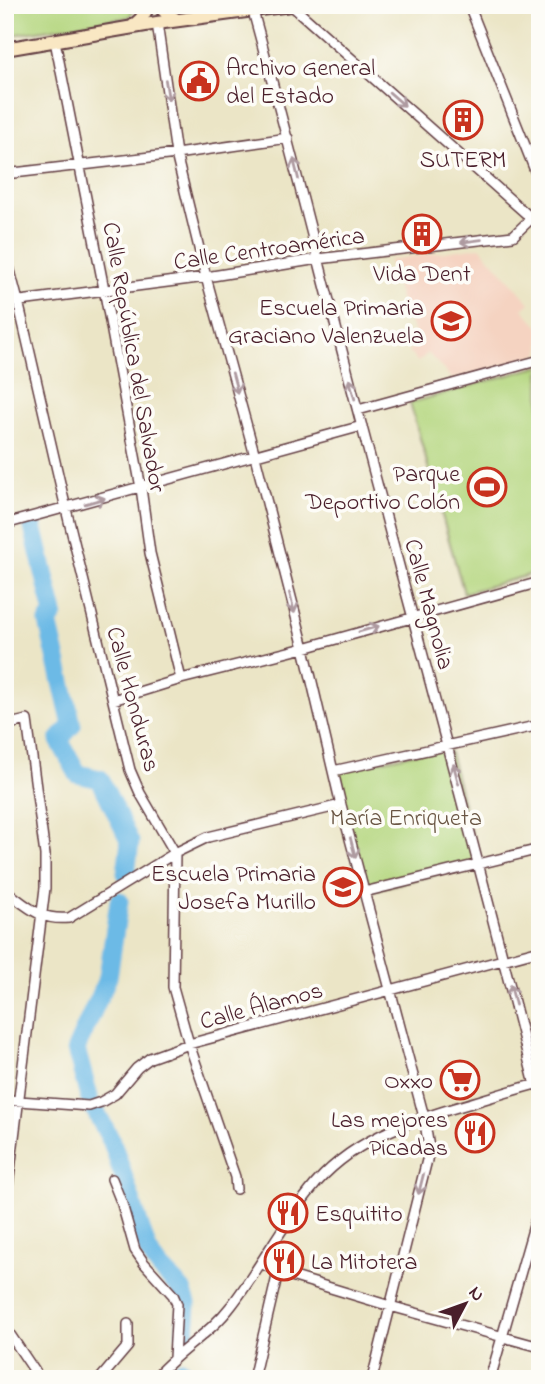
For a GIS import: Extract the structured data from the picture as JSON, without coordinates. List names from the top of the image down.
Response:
{
  "streets": {
    "street": [
      "Calle Centroamérica",
      "Calle República del Salvador",
      "Calle Magnolia",
      "Calle Honduras",
      "Calle Álamos"
    ]
  },
  "crossings": [
    ["Calle Centroamérica", "Calle República del Salvador"],
    ["Calle Centroamérica", "Calle Magnolia"],
    ["Calle Centroamérica", "Calle Honduras"],
    ["Calle Magnolia", "Calle Álamos"]
  ],
  "one_way": ["Calle Centroamérica", "Calle Magnolia"],
  "parks": ["María Enriqueta"],
  "places": {
    "public building": ["Archivo General del Estado"],
    "building": ["SUTERM", "Vida Dent"],
    "school or university": ["Escuela Primaria Graciano Valenzuela", "Escuela Primaria Josefa Murillo"],
    "sports": ["Parque Deportivo Colón"],
    "supermarket": ["Oxxo"],
    "restaurant": ["Las mejores Picadas", "Esquitito", "La Mitotera"]
  },
  "north": "top right"
}
